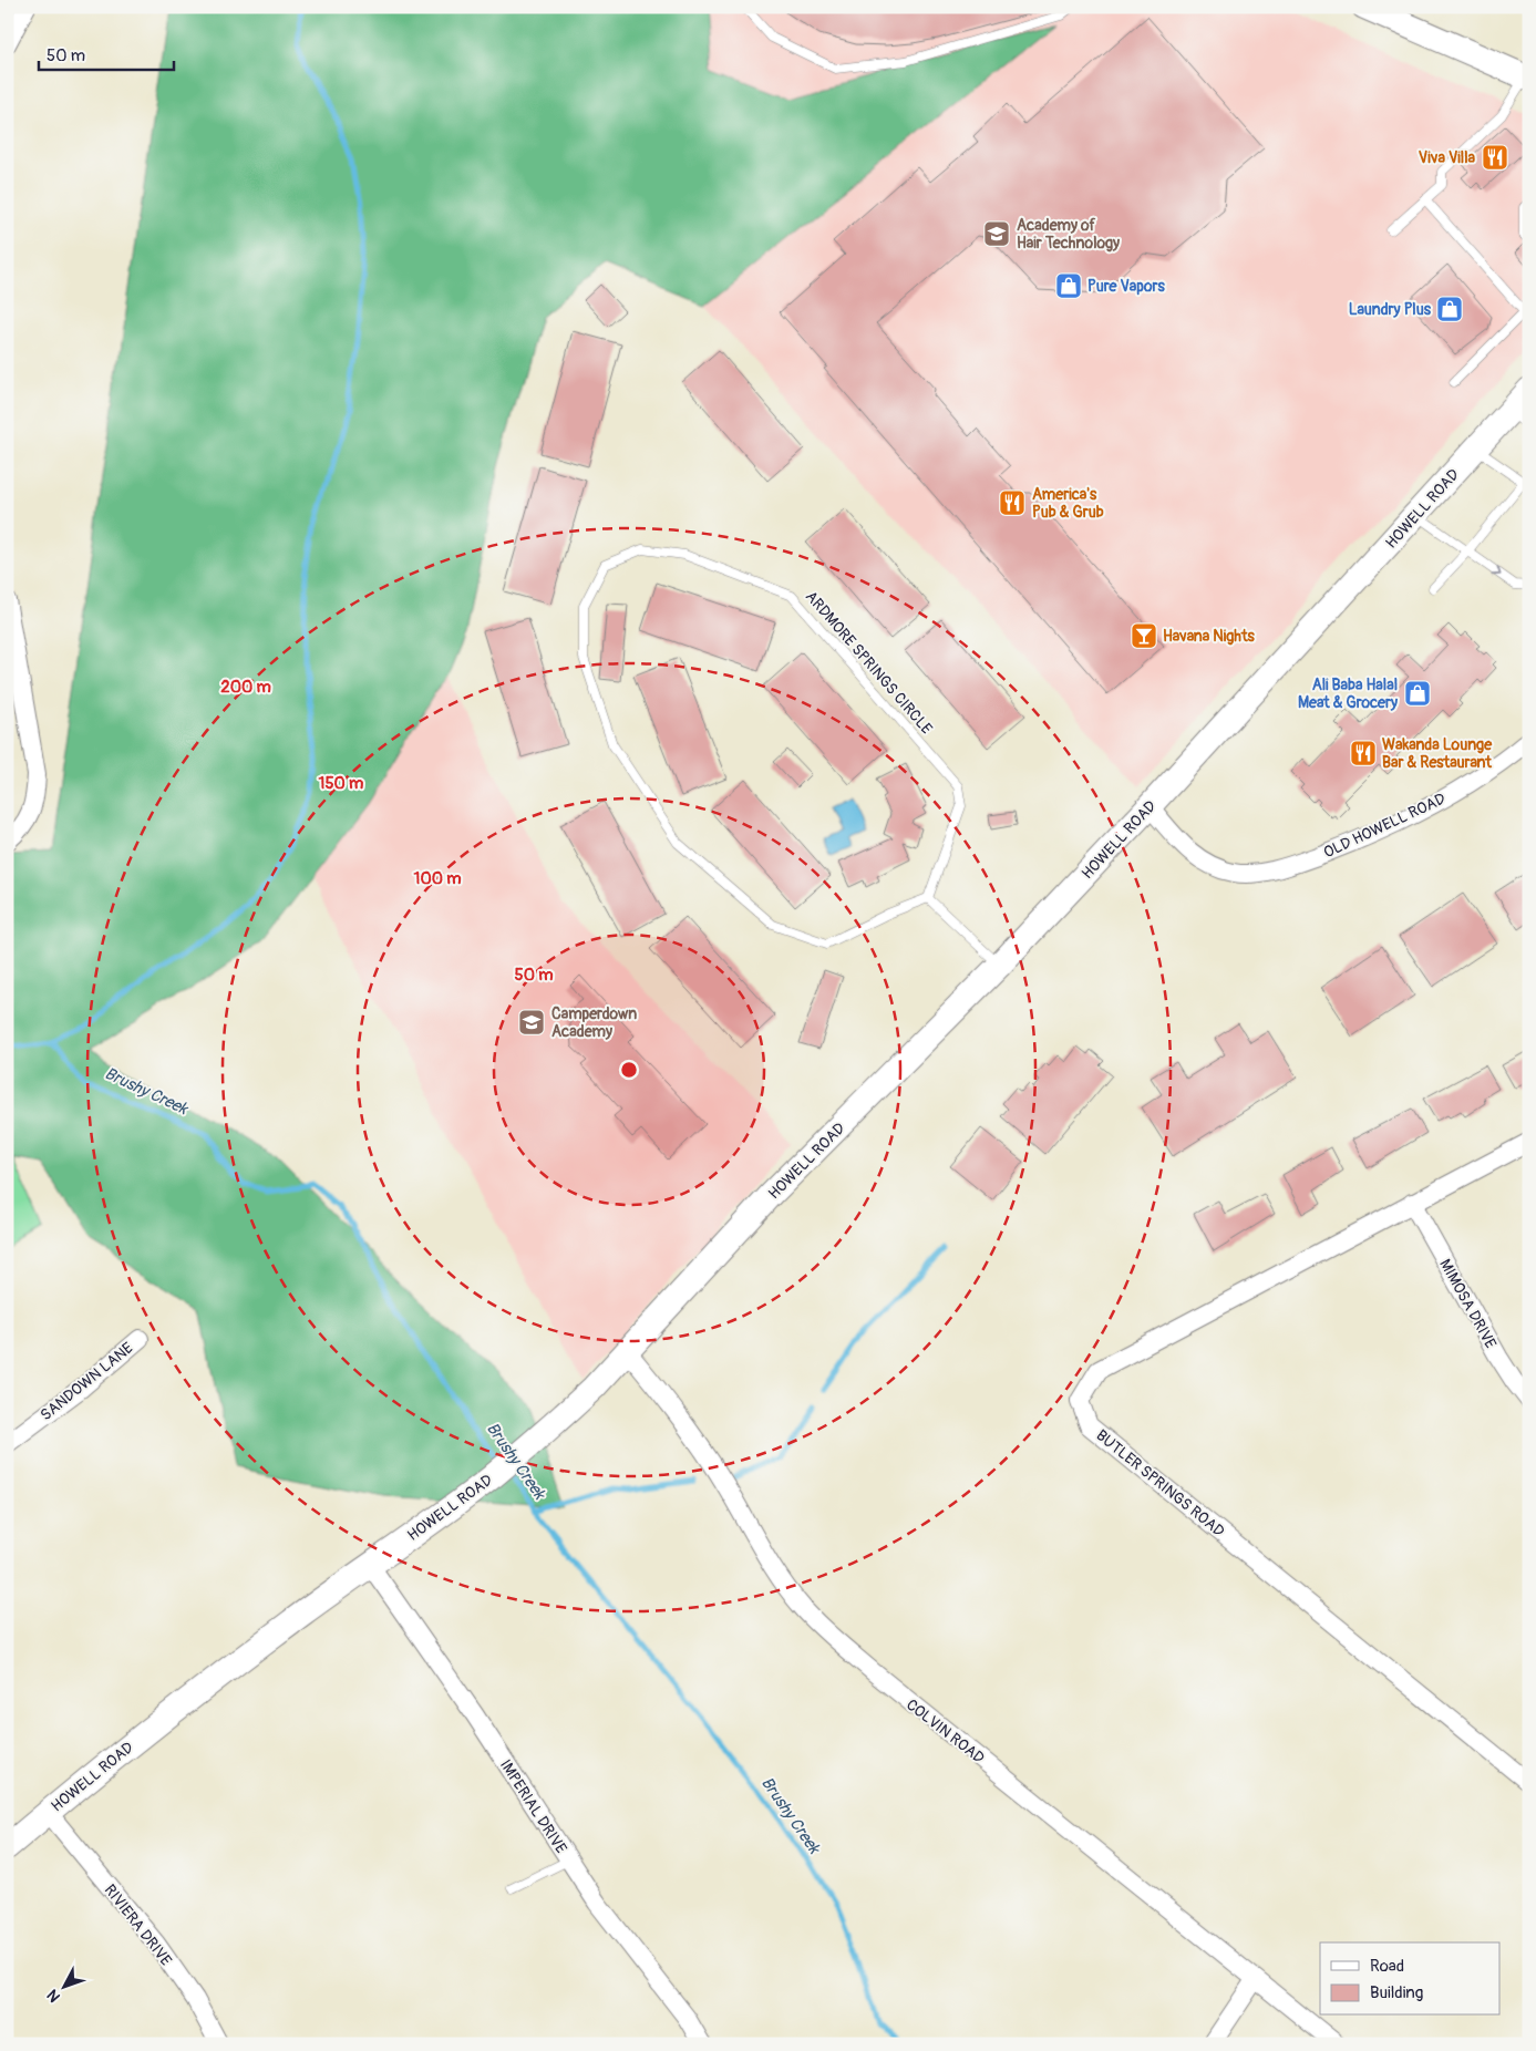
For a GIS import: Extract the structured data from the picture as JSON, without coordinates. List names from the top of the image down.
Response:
{
  "streets": {
    "main road": ["HOWELL ROAD"],
    "street": [
      "OLD HOWELL ROAD",
      "MIMOSA DRIVE",
      "SANDOWN LANE",
      "BUTLER SPRINGS ROAD",
      "COLVIN ROAD",
      "IMPERIAL DRIVE",
      "RIVIERA DRIVE"
    ],
    "lane": ["ARDMORE SPRINGS CIRCLE"]
  },
  "crossings": [
    ["HOWELL ROAD", "OLD HOWELL ROAD"],
    ["HOWELL ROAD", "COLVIN ROAD"],
    ["HOWELL ROAD", "IMPERIAL DRIVE"],
    ["HOWELL ROAD", "RIVIERA DRIVE"],
    ["MIMOSA DRIVE", "BUTLER SPRINGS ROAD"]
  ],
  "water": ["Brushy Creek"],
  "places": {
    "restaurant": ["Viva Villa", "America's Pub & Grub", "Wakanda Lounge Bar & Restaurant"],
    "school or university": ["Academy of Hair Technology", "Camperdown Academy"],
    "shop": ["Pure Vapors", "Laundry Plus", "Ali Baba Halal Meat & Grocery"],
    "bar": ["Havana Nights"]
  },
  "legend": ["Road", "Building"],
  "scale_bar": "50 m",
  "north": "bottom left",
  "rings": [
    "200 m",
    "150 m",
    "100 m",
    "50 m"
  ]
}
